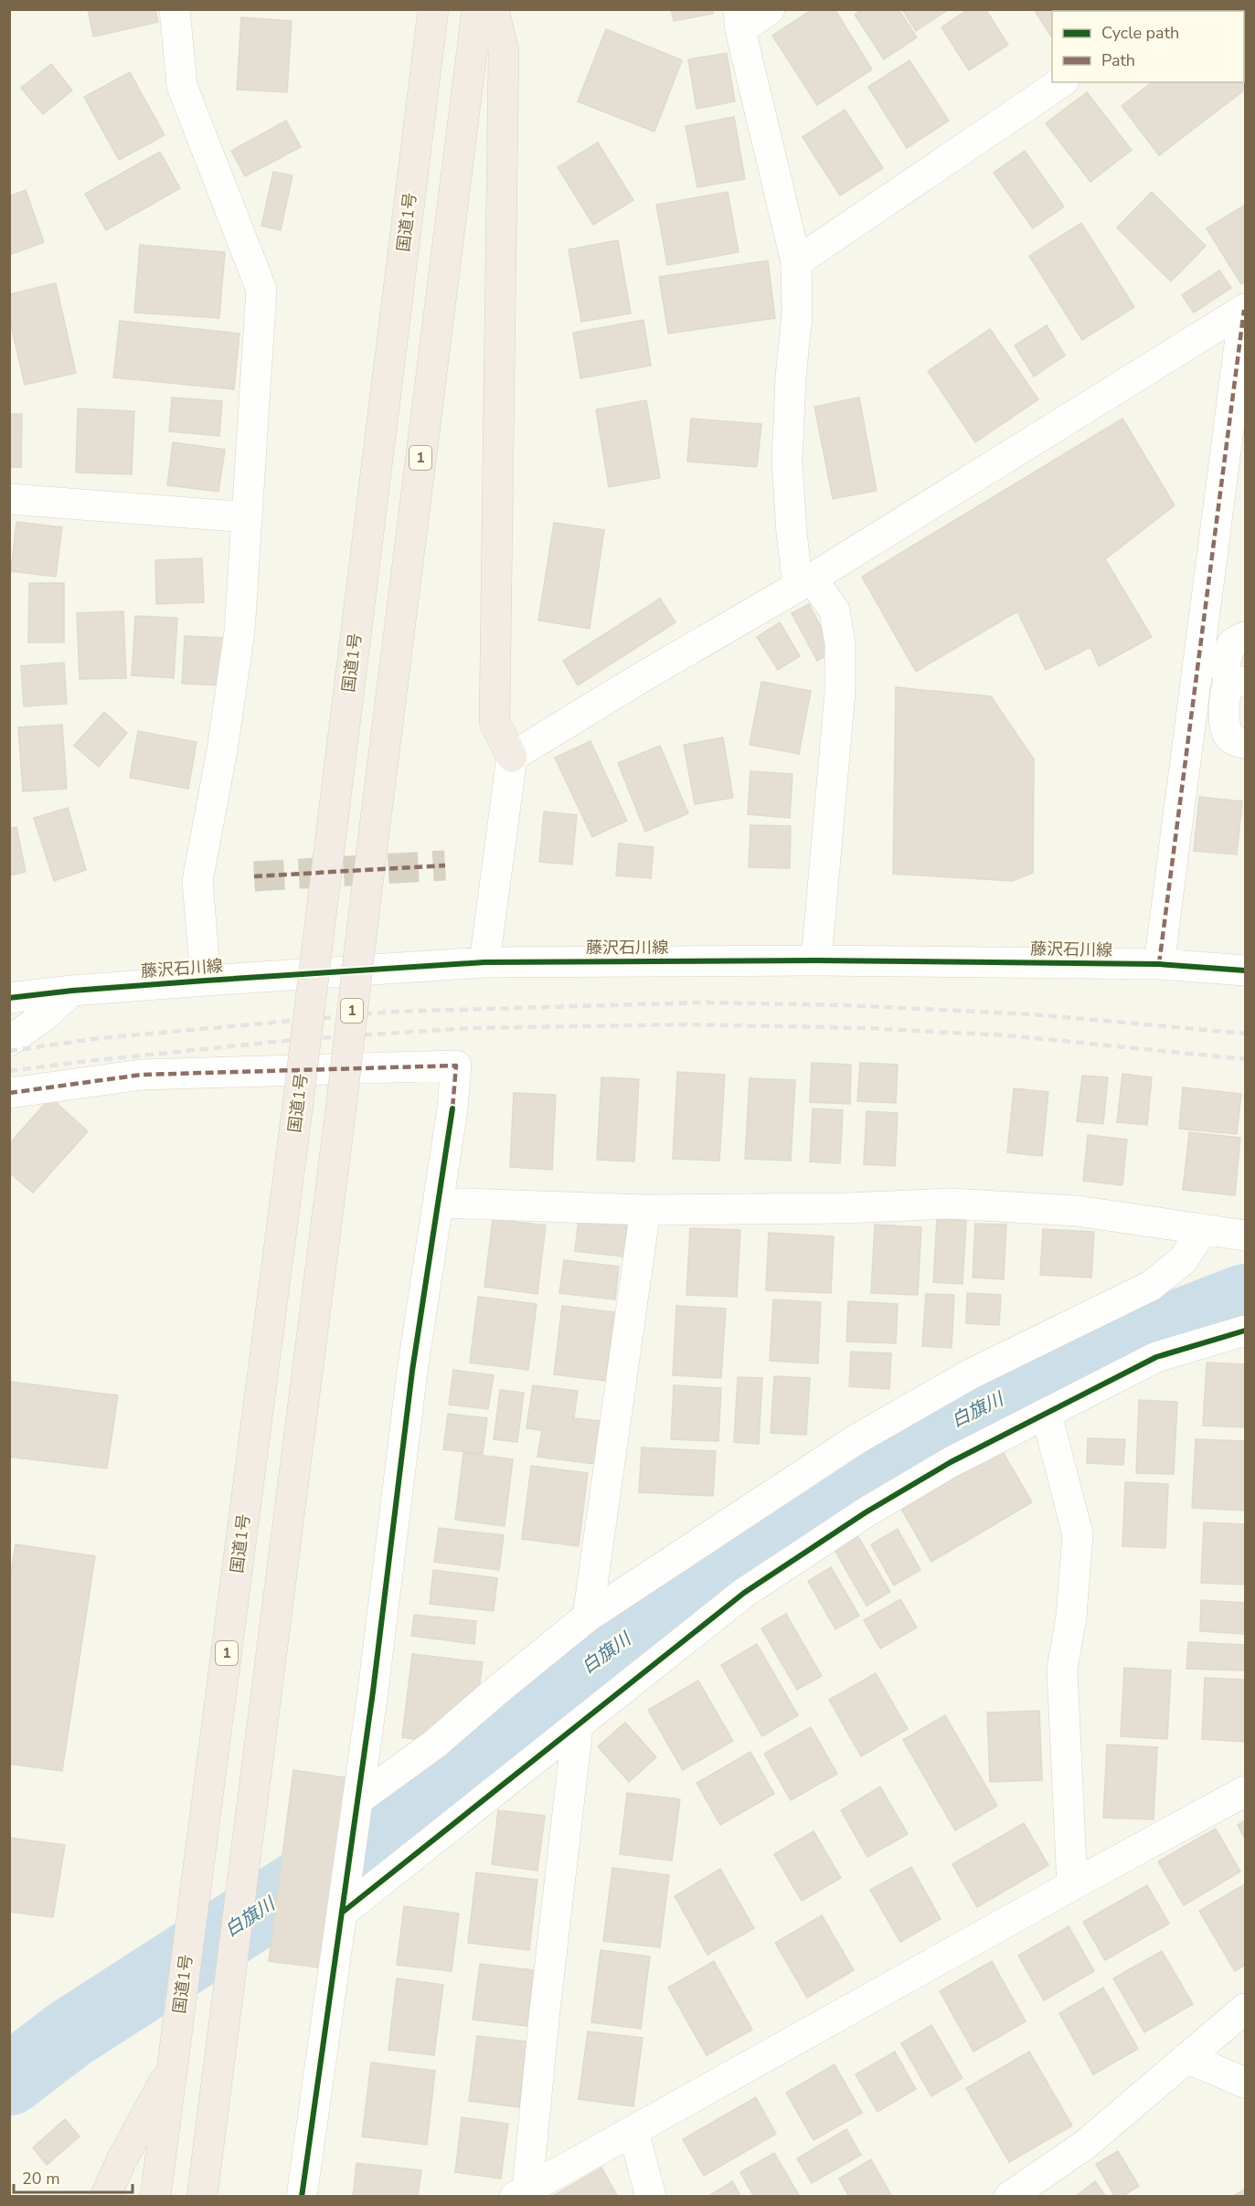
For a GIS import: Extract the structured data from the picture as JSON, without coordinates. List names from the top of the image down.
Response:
{
  "streets": {
    "highway": ["国道1号", "1"],
    "street": ["藤沢石川線"]
  },
  "water": ["白旗川"],
  "legend": ["Cycle path", "Path"],
  "scale_bar": "20 m"
}
